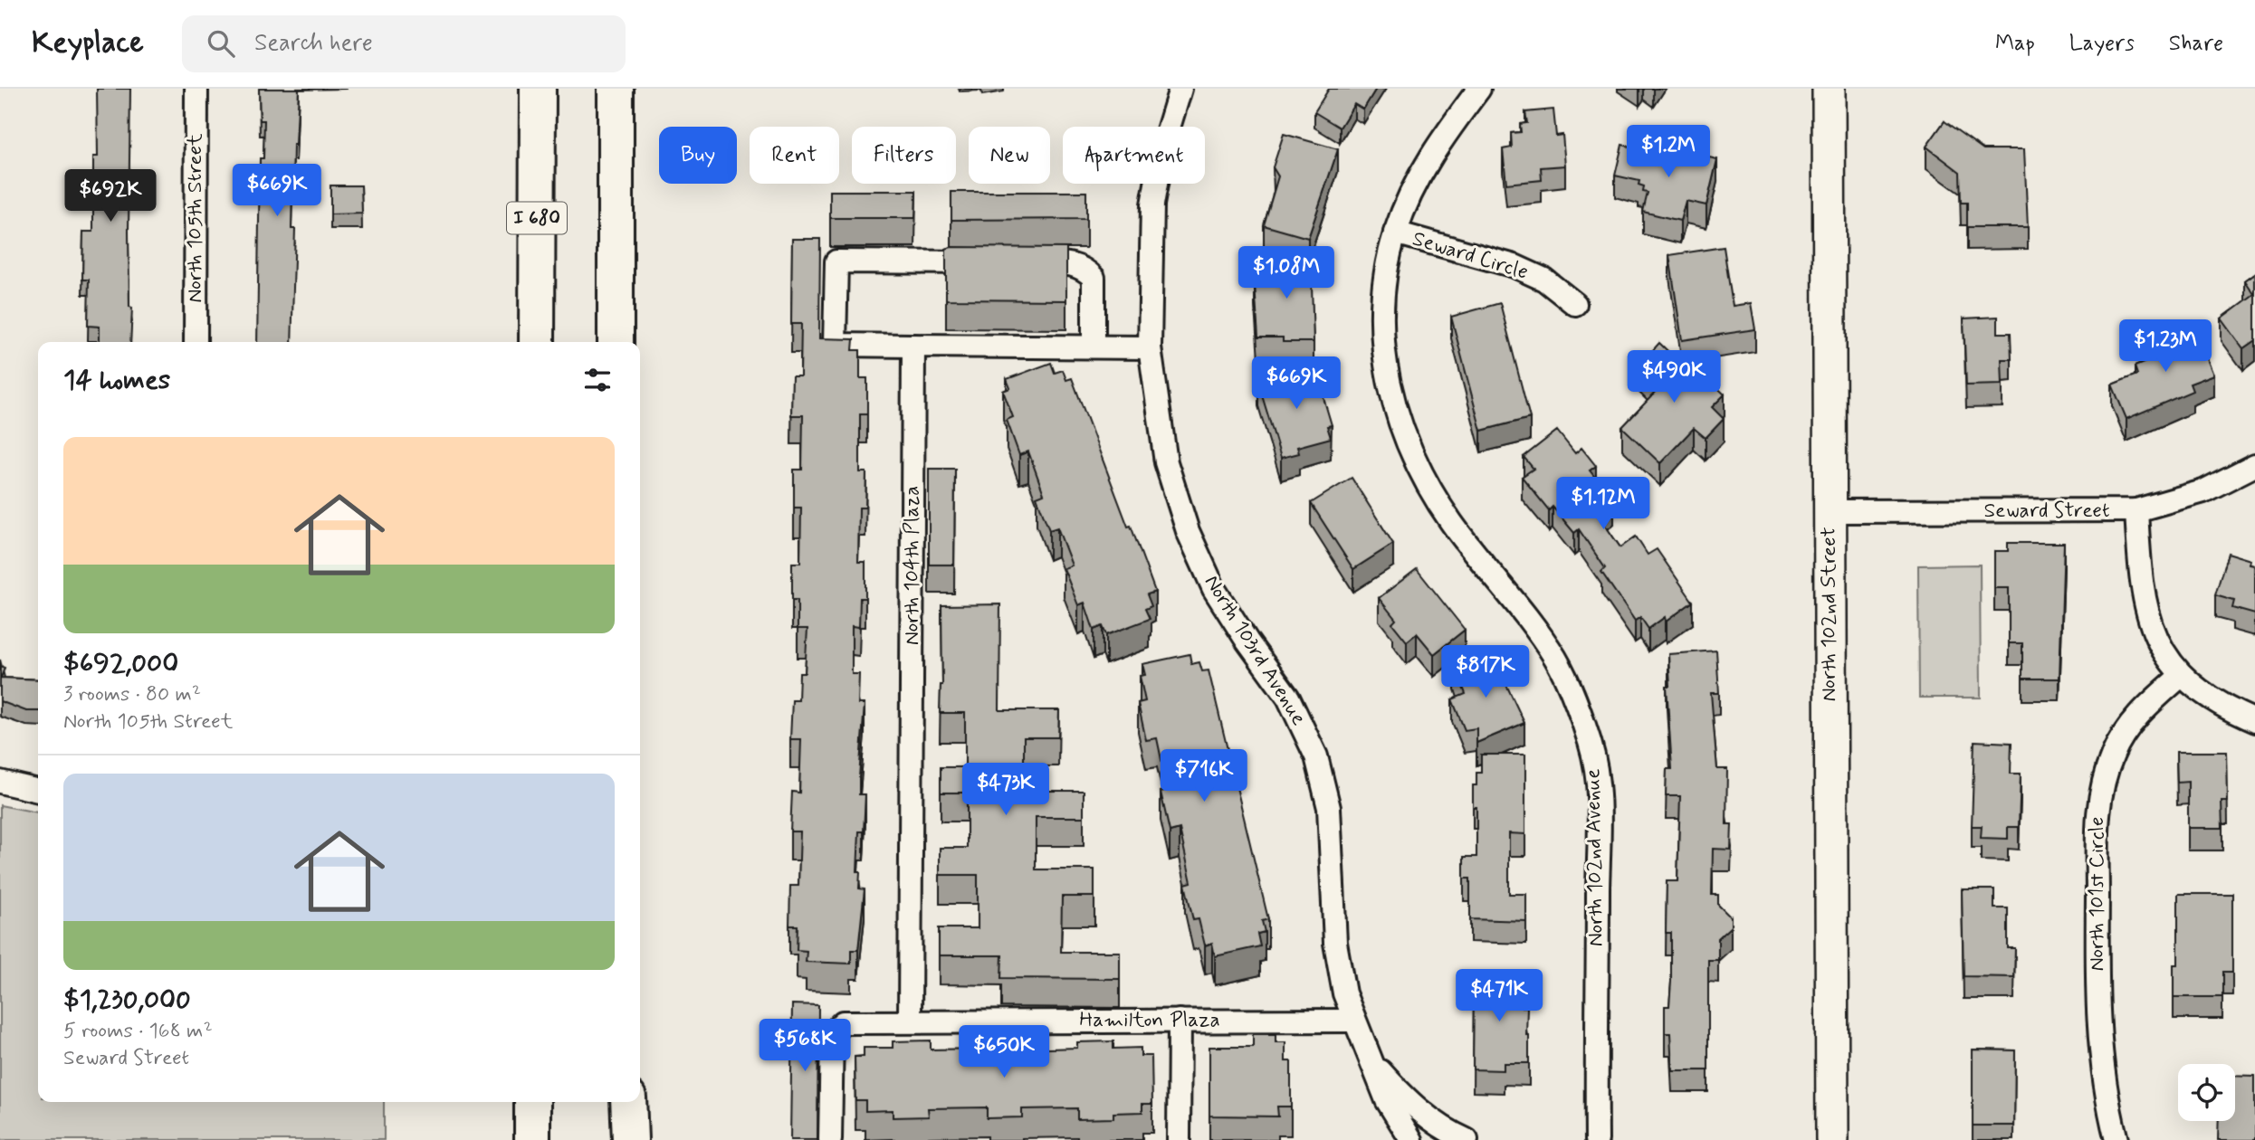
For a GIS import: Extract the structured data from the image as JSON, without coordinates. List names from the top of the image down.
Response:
{
  "streets": {
    "highway": ["I 680"],
    "main road": ["North 102nd Street"],
    "street": [
      "North 105th Street",
      "Seward Circle",
      "Seward Street",
      "North 104th Plaza",
      "North 103rd Avenue",
      "North 102nd Avenue",
      "North 101st Circle",
      "Hamilton Plaza"
    ]
  },
  "crossings": [
    ["Seward Circle", "North 102nd Avenue"],
    ["Seward Street", "North 102nd Street"],
    ["North 104th Plaza", "Hamilton Plaza"],
    ["North 103rd Avenue", "Hamilton Plaza"]
  ],
  "page": {
    "header": "Keyplace",
    "search": "Search here",
    "nav": ["Map", "Layers", "Share"],
    "price": [
      "$1.2M",
      "$669K",
      "$692K",
      "$1.08M",
      "$1.23M",
      "$490K",
      "$669K",
      "$1.12M",
      "$817K",
      "$716K",
      "$473K",
      "$471K",
      "$568K",
      "$650K"
    ],
    "chip": [
      "Buy",
      "Rent",
      "Filters",
      "New",
      "Apartment"
    ],
    "heading": "14 homes",
    "list": [
      {
        "name": "$692,000",
        "note": "3 rooms · 80 m² · North 105th Street"
      },
      {
        "name": "$1,230,000",
        "note": "5 rooms · 168 m² · Seward Street"
      }
    ]
  }
}
